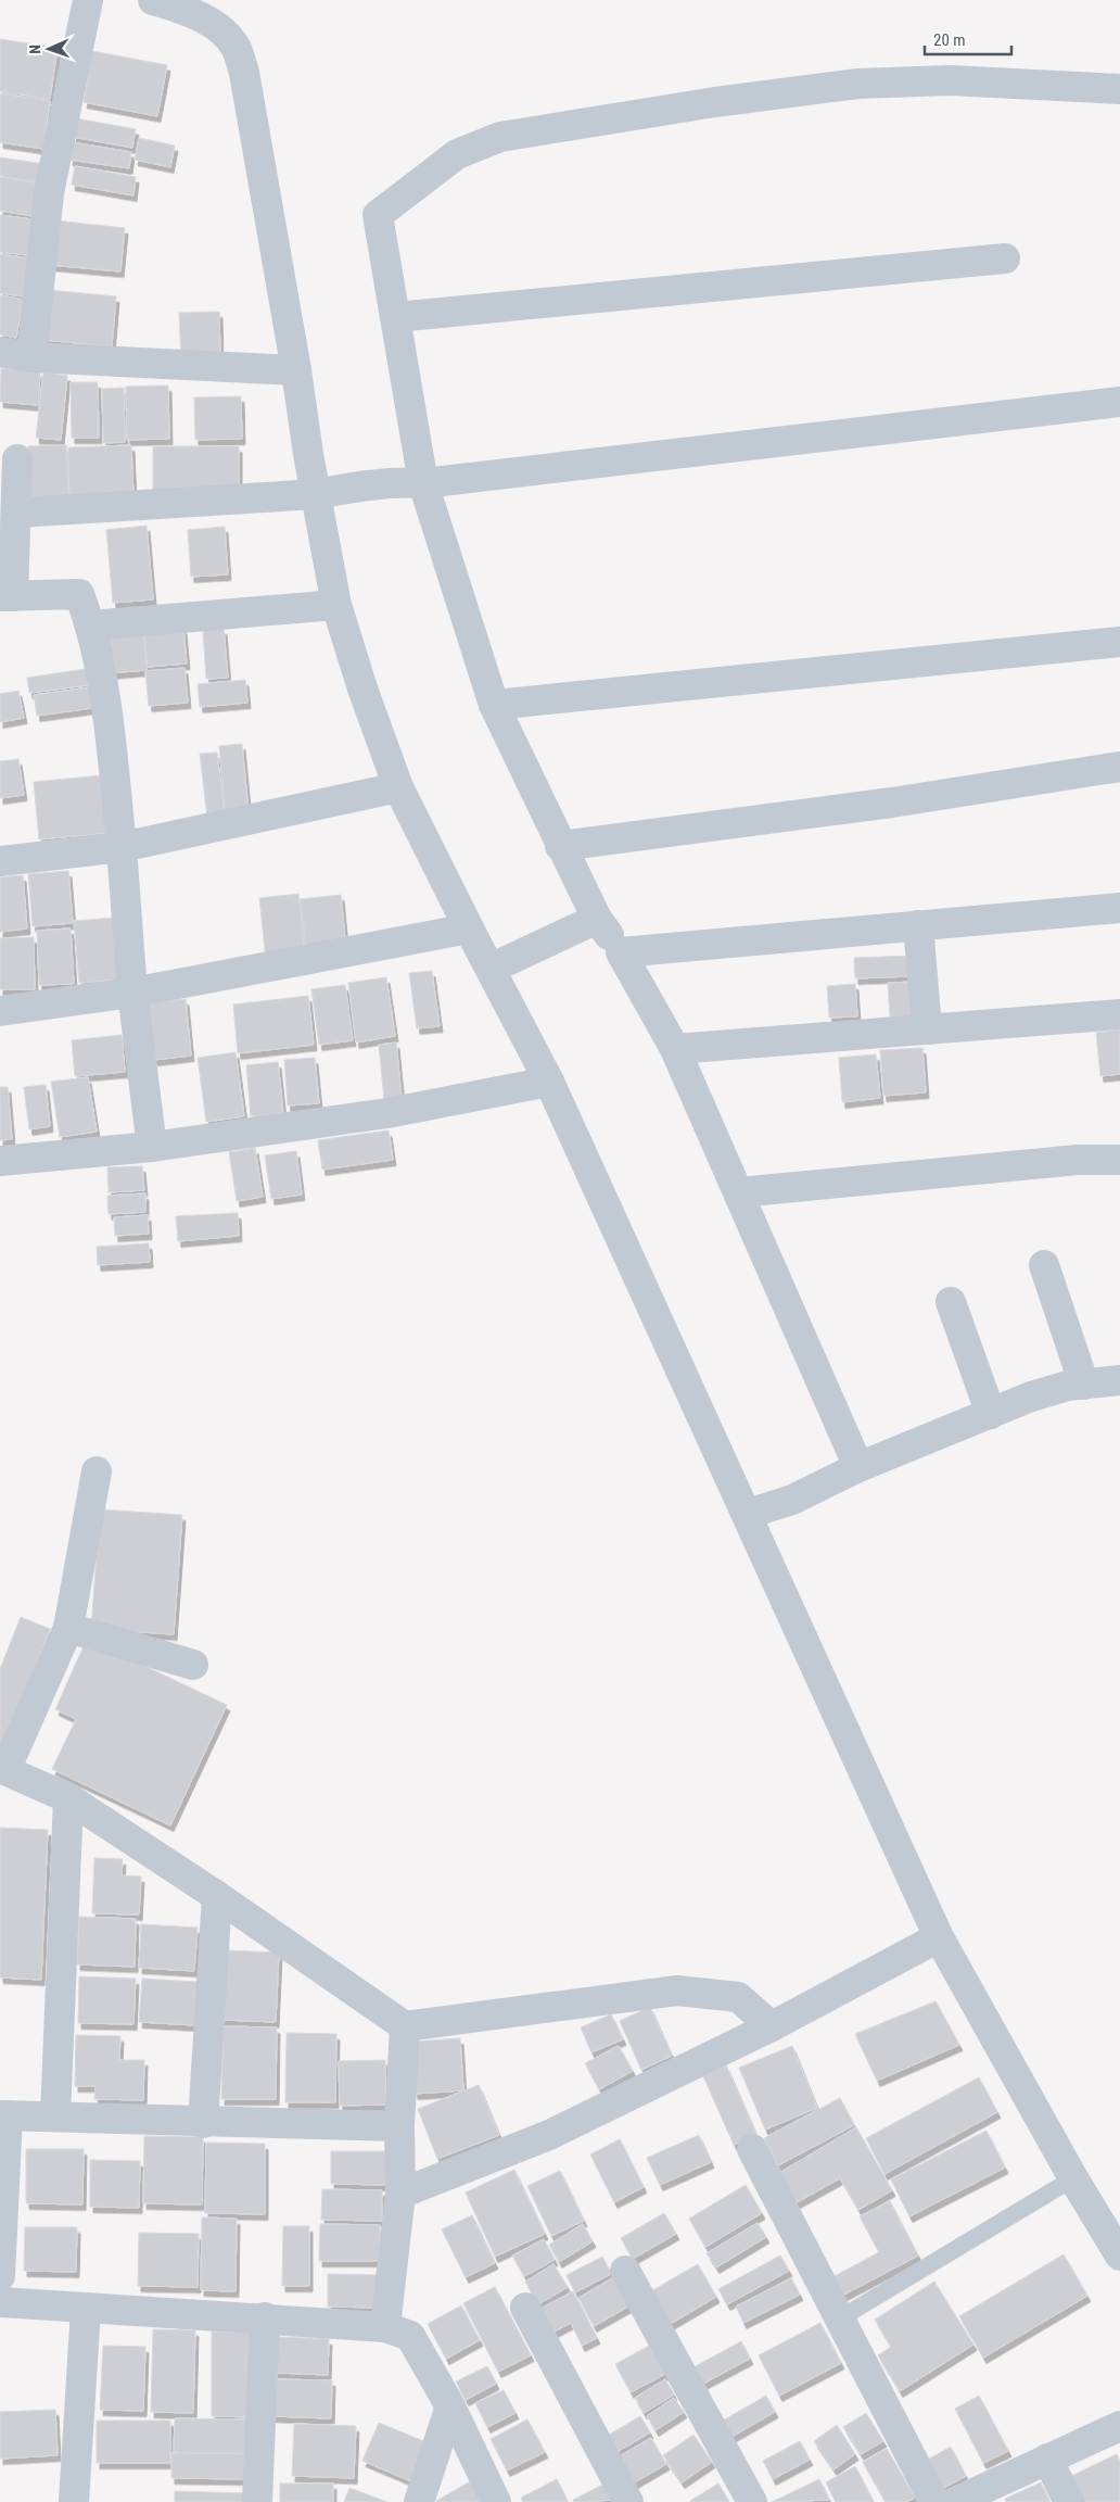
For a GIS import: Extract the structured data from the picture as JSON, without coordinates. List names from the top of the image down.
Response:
{
  "scale_bar": "20 m",
  "north": "left"
}
